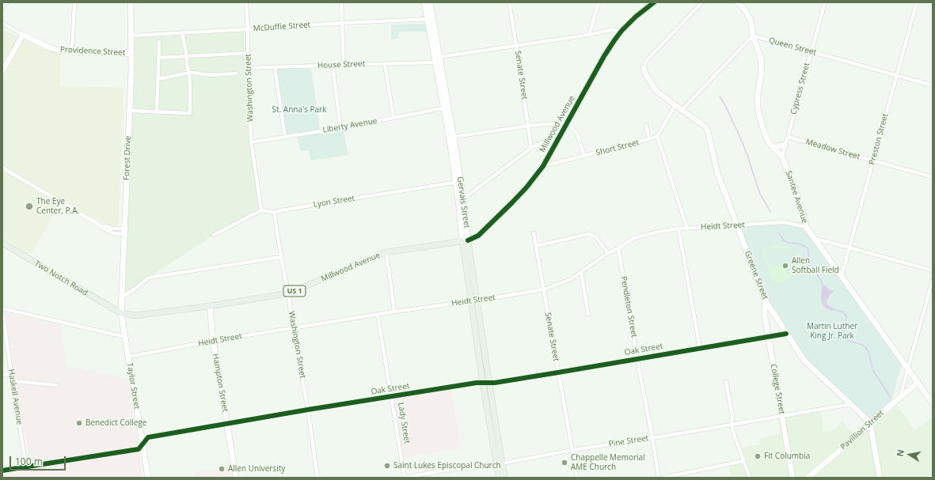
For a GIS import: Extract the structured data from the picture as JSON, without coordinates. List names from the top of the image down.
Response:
{
  "streets": {
    "main road": [
      "Millwood Avenue",
      "Gervais Street",
      "Two Notch Road",
      "US 1"
    ],
    "street": [
      "McDuffie Street",
      "Queen Street",
      "Providence Street",
      "House Street",
      "Senate Street",
      "Washington Street",
      "Cypress Street",
      "Liberty Avenue",
      "Preston Street",
      "Short Street",
      "Meadow Street",
      "Forest Drive",
      "Santee Avenue",
      "Lyon Street",
      "Heidt Street",
      "Greene Street",
      "Pendleton Street",
      "Oak Street",
      "Hampton Street",
      "Taylor Street",
      "College Street",
      "Haskell Avenue",
      "Lady Street",
      "Pavillion Street",
      "Pine Street"
    ]
  },
  "crossings": [
    ["McDuffie Street", "Washington Street"],
    ["McDuffie Street", "Forest Drive"],
    ["McDuffie Street", "Gervais Street"],
    ["Queen Street", "Cypress Street"],
    ["Queen Street", "Preston Street"],
    ["Queen Street", "Santee Avenue"],
    ["Providence Street", "Forest Drive"],
    ["House Street", "Washington Street"],
    ["House Street", "Gervais Street"],
    ["Senate Street", "Heidt Street"],
    ["Senate Street", "Oak Street"],
    ["Senate Street", "Pine Street"],
    ["Washington Street", "Millwood Avenue"],
    ["Washington Street", "Liberty Avenue"],
    ["Washington Street", "Lyon Street"],
    ["Washington Street", "Heidt Street"],
    ["Washington Street", "Oak Street"],
    ["Cypress Street", "Meadow Street"],
    ["Cypress Street", "Santee Avenue"],
    ["Millwood Avenue", "Short Street"],
    ["Millwood Avenue", "Forest Drive"],
    ["Millwood Avenue", "Gervais Street"],
    ["Millwood Avenue", "Two Notch Road"],
    ["Millwood Avenue", "Hampton Street"],
    ["Millwood Avenue", "Taylor Street"],
    ["Liberty Avenue", "Gervais Street"],
    ["Preston Street", "Meadow Street"],
    ["Preston Street", "Santee Avenue"],
    ["Forest Drive", "Two Notch Road"],
    ["Forest Drive", "Taylor Street"],
    ["Santee Avenue", "Heidt Street"],
    ["Santee Avenue", "Pavillion Street"],
    ["Lyon Street", "Gervais Street"],
    ["Gervais Street", "Heidt Street"],
    ["Gervais Street", "Oak Street"],
    ["Gervais Street", "Pine Street"],
    ["Heidt Street", "Greene Street"],
    ["Heidt Street", "Pendleton Street"],
    ["Heidt Street", "Hampton Street"],
    ["Heidt Street", "Taylor Street"],
    ["Heidt Street", "Lady Street"],
    ["Greene Street", "Oak Street"],
    ["Greene Street", "College Street"],
    ["Greene Street", "Pavillion Street"],
    ["Greene Street", "Pine Street"],
    ["Two Notch Road", "Taylor Street"],
    ["Pendleton Street", "Oak Street"],
    ["Pendleton Street", "Pine Street"],
    ["Oak Street", "Hampton Street"],
    ["Oak Street", "Taylor Street"],
    ["Oak Street", "College Street"],
    ["Oak Street", "Haskell Avenue"],
    ["Oak Street", "Lady Street"],
    ["College Street", "Pine Street"],
    ["Lady Street", "Pine Street"]
  ],
  "parks": ["St. Anna's Park", "Martin Luther King Jr. Park"],
  "places": [
    "The Eye Center, P.A.",
    "Allen Softball Field",
    "Benedict College",
    "Fit Columbia",
    "Chappelle Memorial AME Church",
    "Saint Lukes Episcopal Church",
    "Allen University"
  ],
  "scale_bar": "100 m",
  "north": "left"
}
